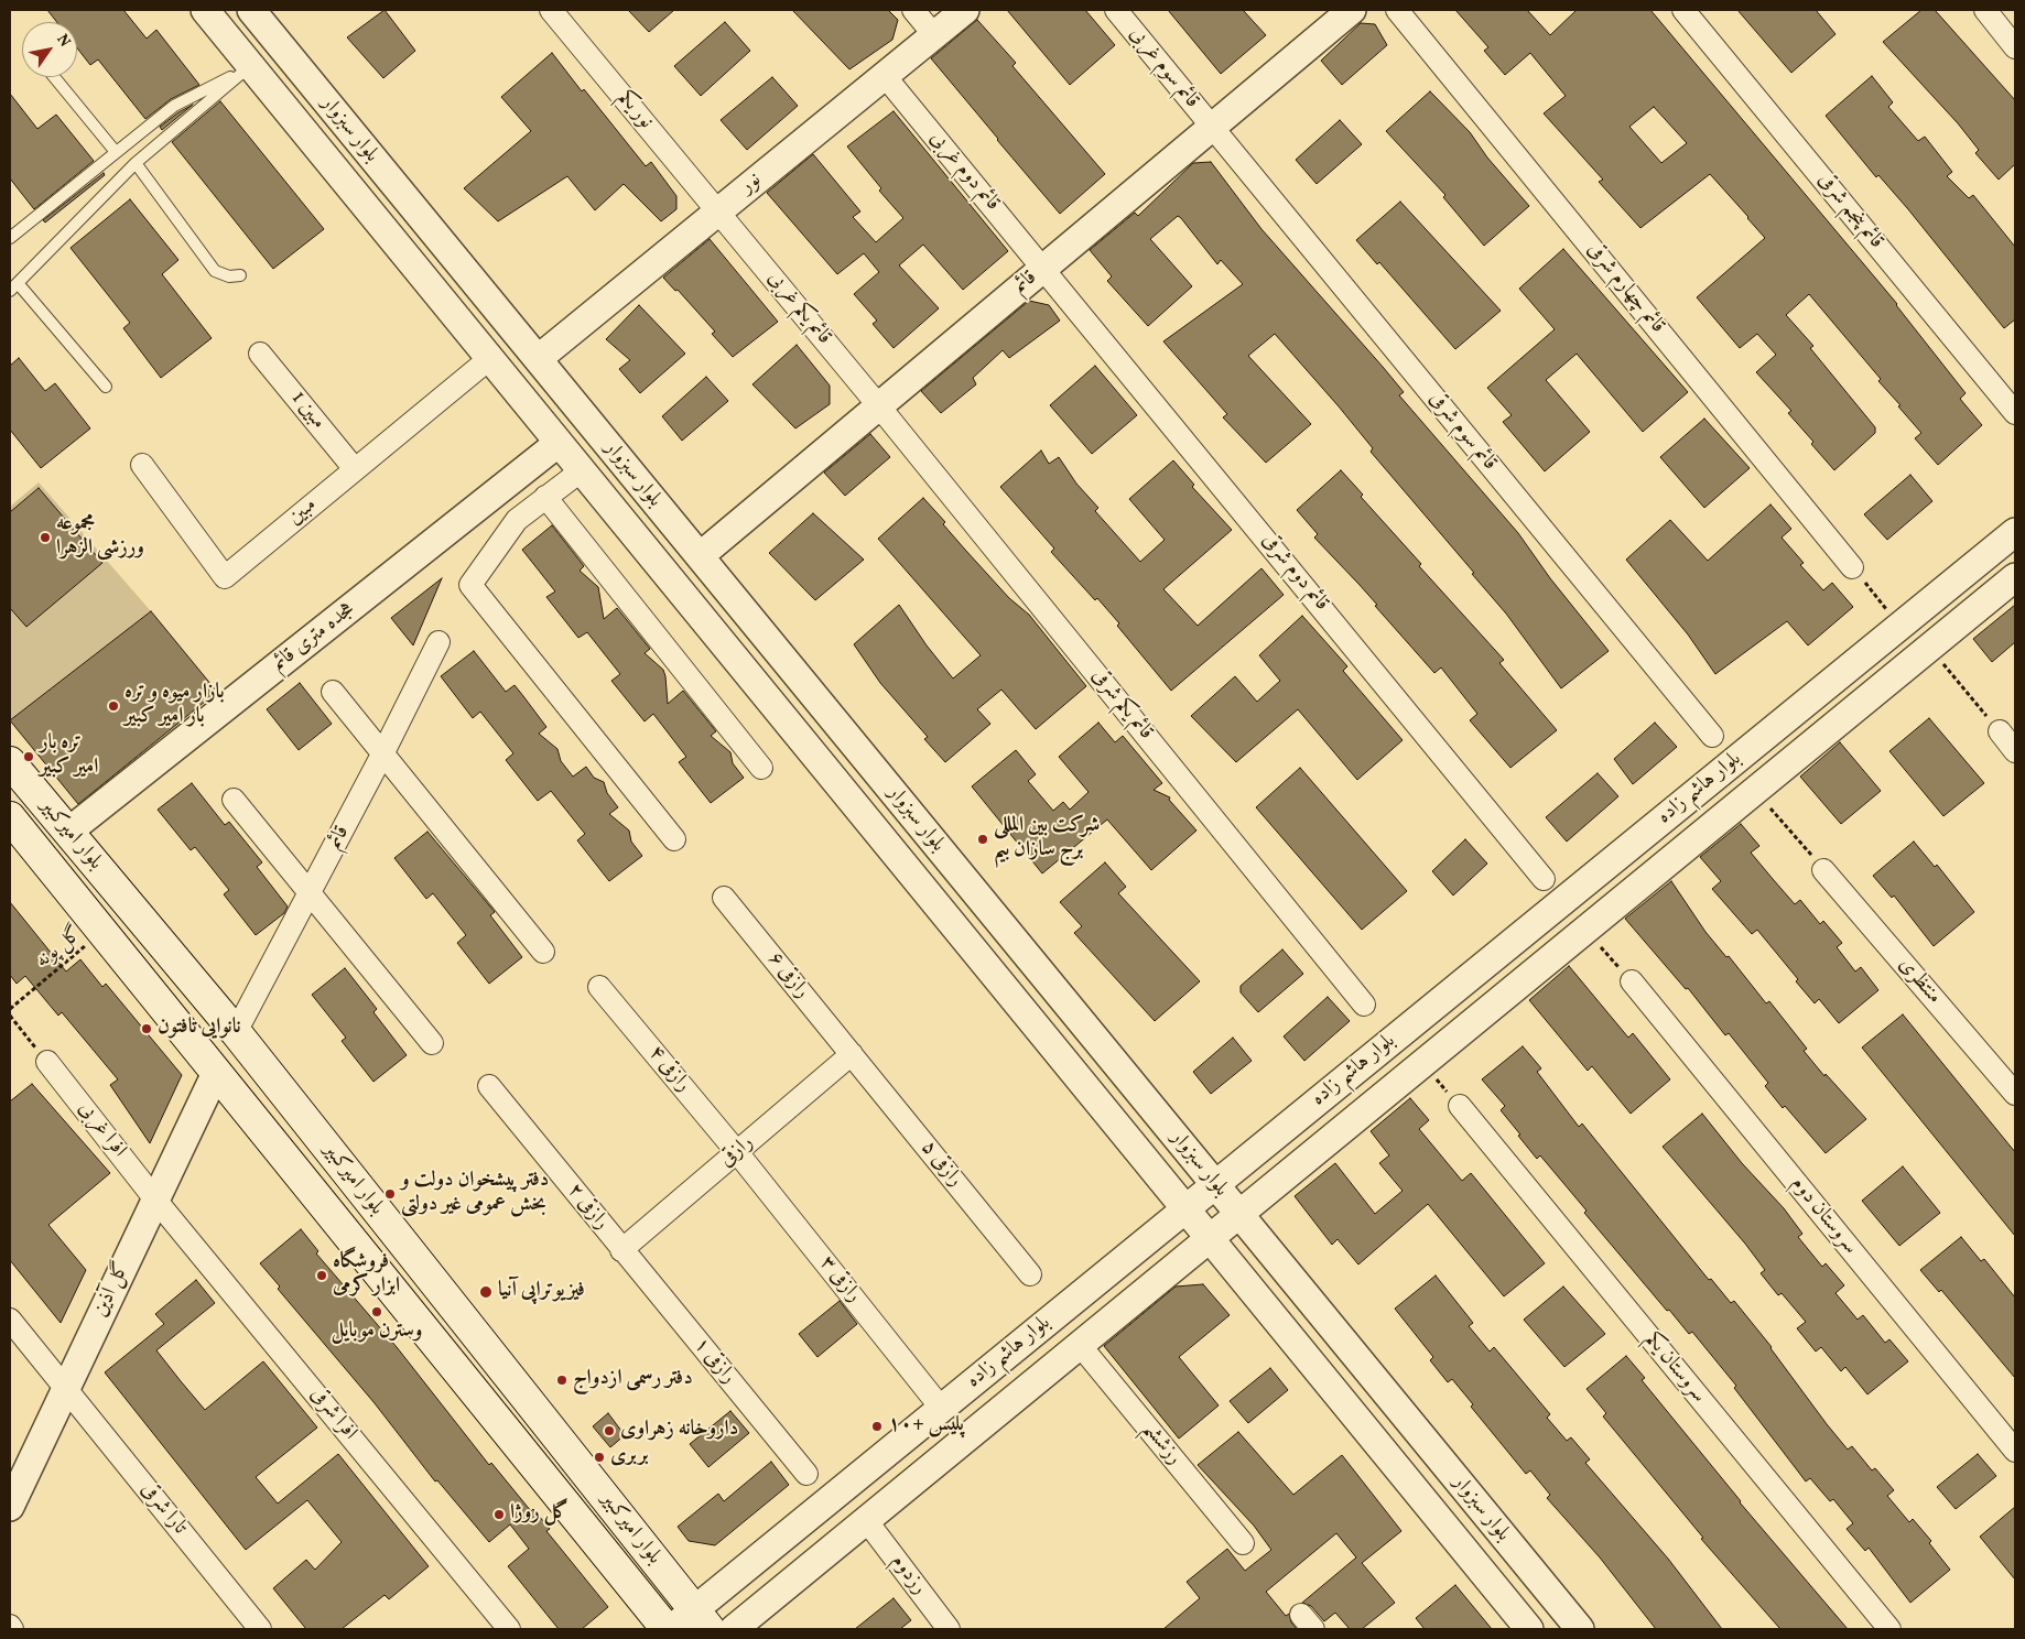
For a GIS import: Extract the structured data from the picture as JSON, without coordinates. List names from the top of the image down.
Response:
{
  "streets": {
    "main road": ["بلوار امیرکبیر"],
    "street": [
      "قائم سوم غربی",
      "نور یکم",
      "بلوار سبزوار",
      "قائم دوم غربی",
      "نور",
      "قائم پنجم شرقی",
      "قائم",
      "قائم چهارم شرقی",
      "قائم یکم غربی",
      "مبین 1",
      "قائم سوم شرقی",
      "مبین",
      "قائم دوم شرقی",
      "هجده متری قائم",
      "قائم یکم شرقی",
      "بلوار هاشم زاده",
      "رازقی ۶",
      "منتظری",
      "رازقی ۴",
      "افرا غربی",
      "رازقی",
      "رازقی ۵",
      "رازقی ۲",
      "سروستان دوم",
      "رازقی ۳",
      "گل آذین",
      "رازقی ۱",
      "سروستان یکم",
      "افرا شرقی",
      "رزششم",
      "تارا شرقی",
      "رزدوم"
    ],
    "path": ["گل پونه"]
  },
  "crossings": [
    ["قائم سوم غربی", "قائم"],
    ["قائم سوم غربی", "قائم سوم شرقی"],
    ["نور یکم", "نور"],
    ["نور یکم", "قائم یکم غربی"],
    ["بلوار سبزوار", "نور"],
    ["بلوار سبزوار", "قائم"],
    ["بلوار سبزوار", "مبین"],
    ["بلوار سبزوار", "هجده متری قائم"],
    ["بلوار سبزوار", "بلوار هاشم زاده"],
    ["قائم دوم غربی", "نور"],
    ["قائم دوم غربی", "قائم"],
    ["قائم دوم غربی", "قائم دوم شرقی"],
    ["نور", "قائم یکم غربی"],
    ["قائم", "قائم یکم غربی"],
    ["قائم", "قائم سوم شرقی"],
    ["قائم", "قائم دوم شرقی"],
    ["قائم", "قائم یکم شرقی"],
    ["قائم", "بلوار امیرکبیر"],
    ["قائم یکم غربی", "قائم یکم شرقی"],
    ["مبین 1", "مبین"],
    ["هجده متری قائم", "بلوار امیرکبیر"],
    ["بلوار هاشم زاده", "بلوار امیرکبیر"],
    ["بلوار هاشم زاده", "رازقی ۳"],
    ["بلوار هاشم زاده", "رزششم"],
    ["بلوار هاشم زاده", "رزدوم"],
    ["بلوار امیرکبیر", "گل پونه"],
    ["بلوار امیرکبیر", "گل آذین"],
    ["رازقی ۶", "رازقی"],
    ["رازقی ۶", "رازقی ۵"],
    ["رازقی ۴", "رازقی"],
    ["رازقی ۴", "رازقی ۳"],
    ["افرا غربی", "گل آذین"],
    ["افرا غربی", "افرا شرقی"],
    ["رازقی", "رازقی ۵"],
    ["رازقی", "رازقی ۲"],
    ["رازقی", "رازقی ۳"],
    ["رازقی", "رازقی ۱"],
    ["رازقی ۲", "رازقی ۱"],
    ["گل آذین", "افرا شرقی"],
    ["گل آذین", "تارا شرقی"]
  ],
  "places": [
    "مجموعه ورزشی الزهرا",
    "بازار میوه و تره بار امیر کبیر",
    "تره بار امیر کبیر",
    "شرکت بین المللی برج سازان بیم",
    "نانوایی تافتون",
    "دفتر پیشخوان دولت و بخش عمومی غیر دولتی",
    "فروشگاه ابزار کرمی",
    "فیزیوتراپی آنیا",
    "وسترن موبایل",
    "دفتر رسمی ازدواج",
    "پلیس +۱۰",
    "داروخانه زهراوی",
    "بربری",
    "گل روژا"
  ],
  "north": "top right"
}
